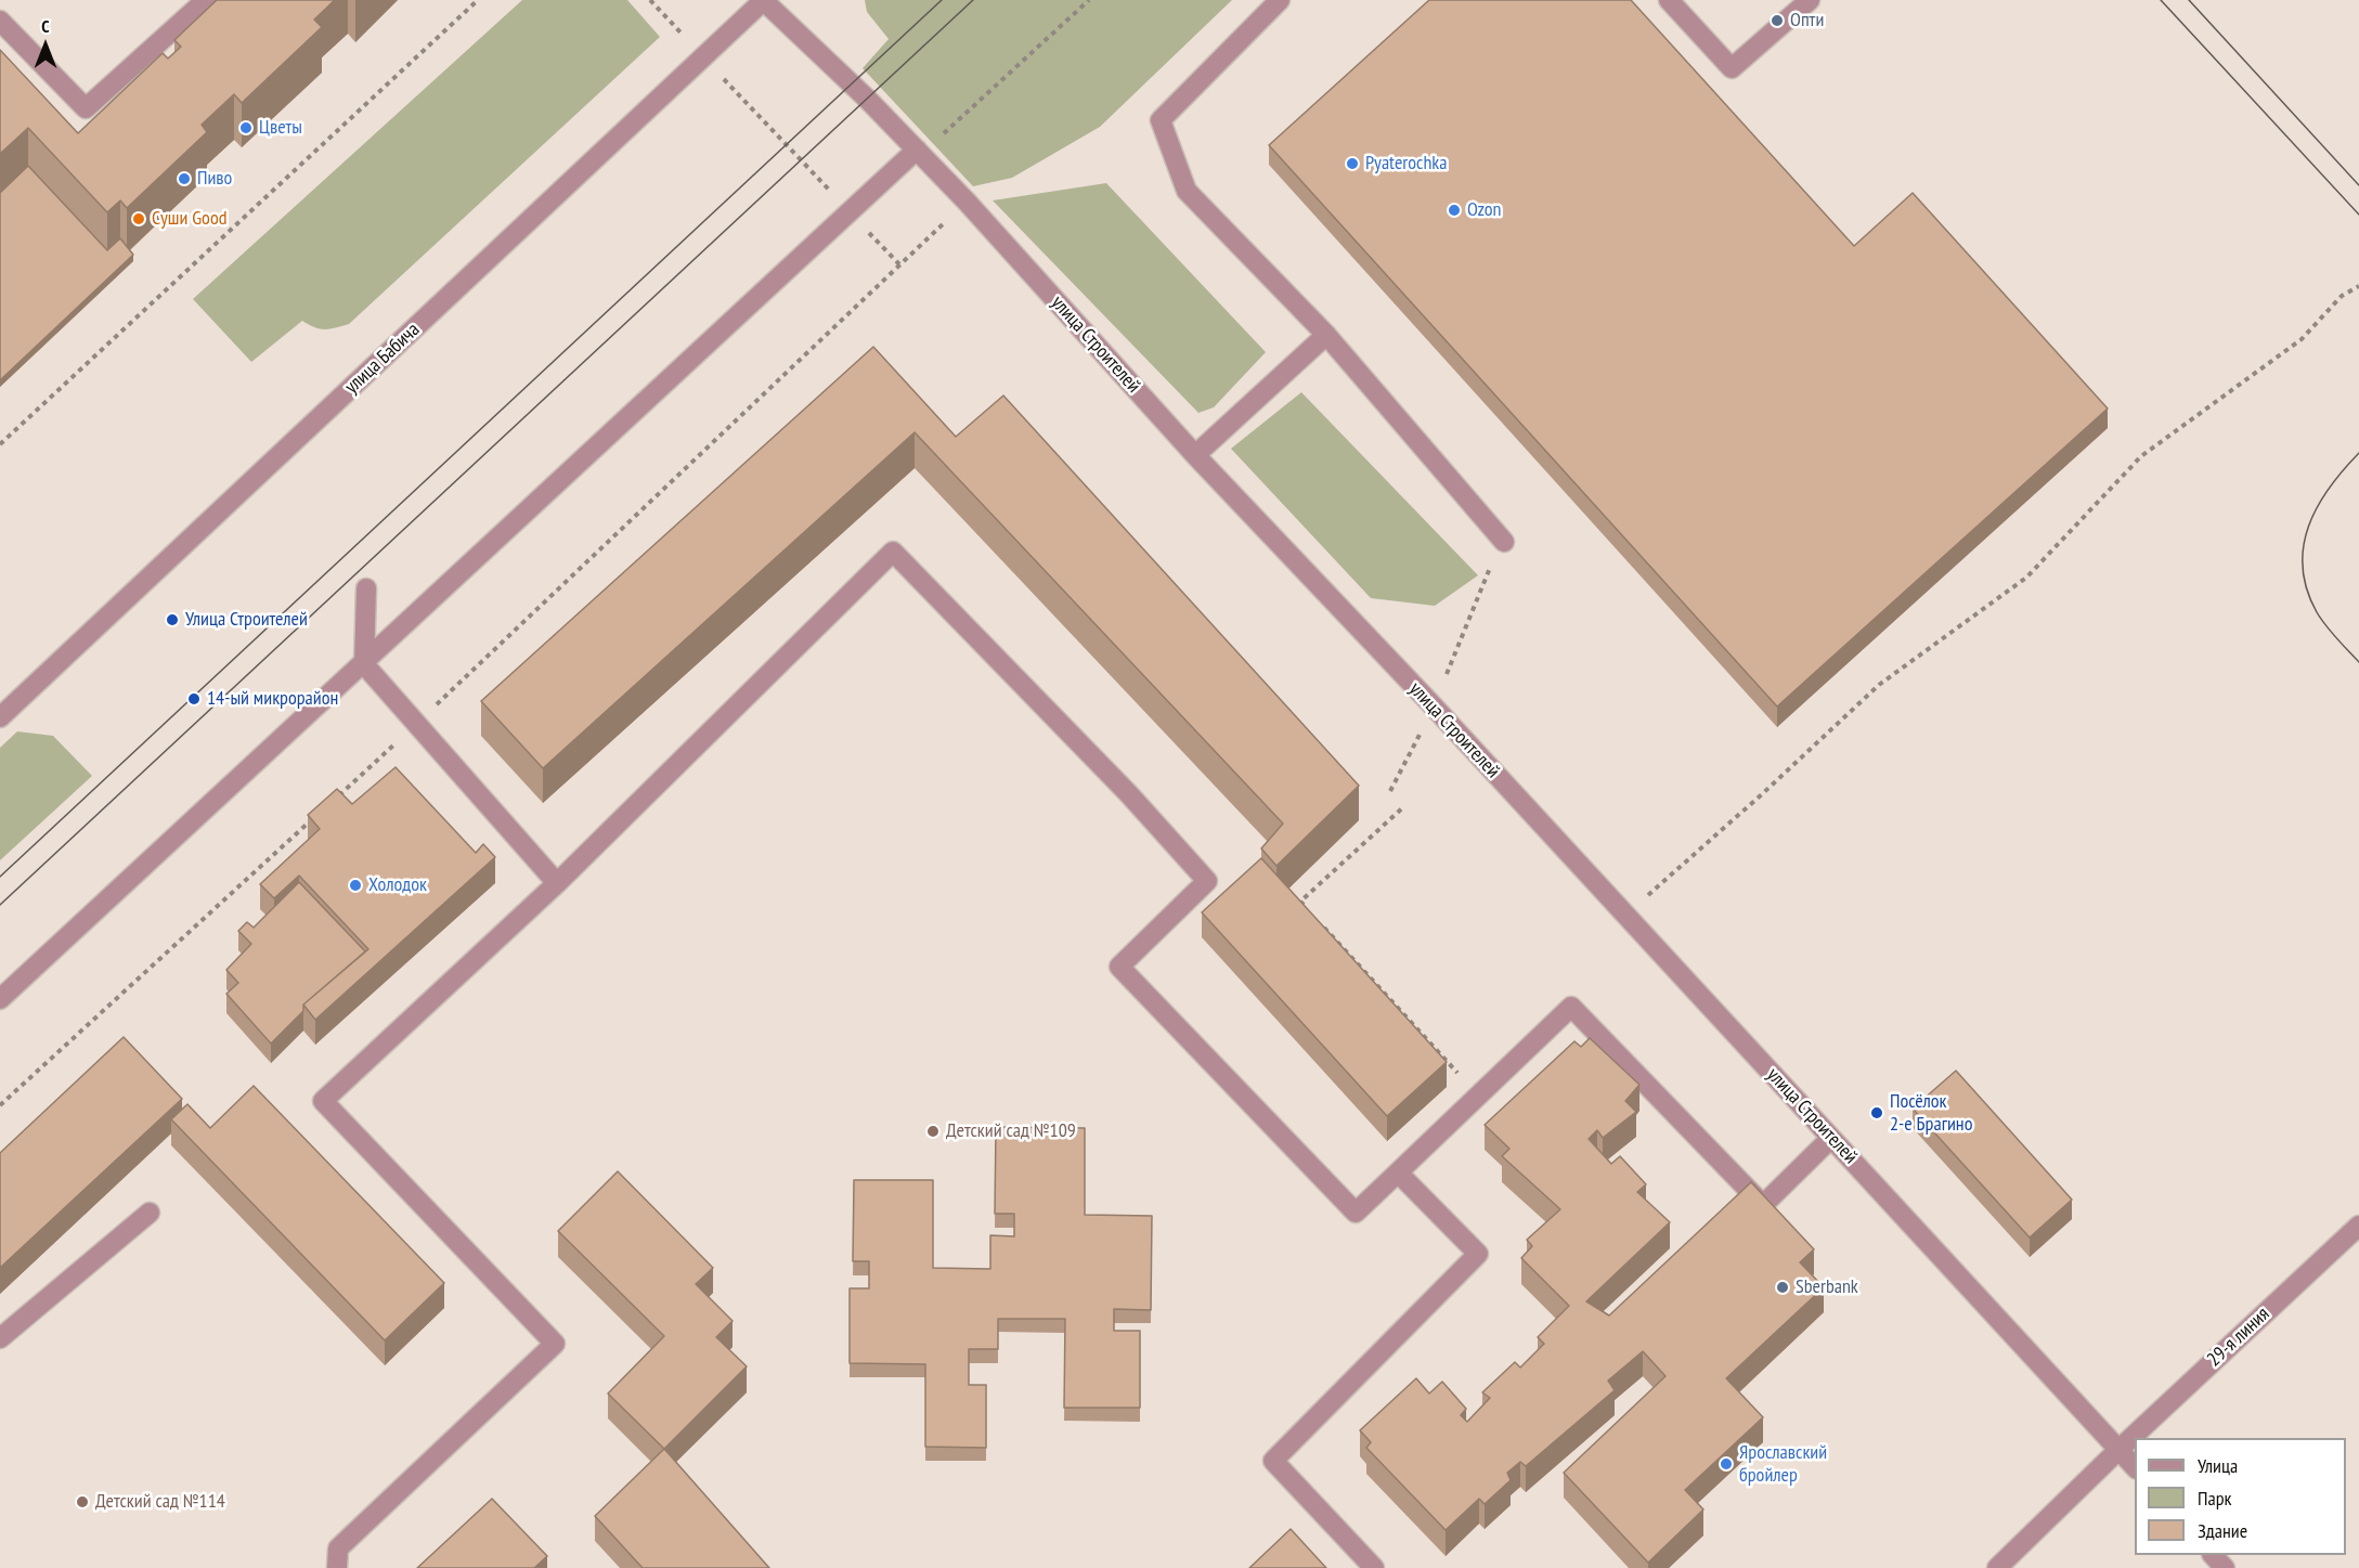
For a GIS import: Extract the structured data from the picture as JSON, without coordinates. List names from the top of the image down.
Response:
{
  "streets": {
    "street": ["улица Строителей", "улица Бабича", "29-я линия"]
  },
  "crossings": [
    ["улица Строителей", "улица Бабича"],
    ["улица Строителей", "29-я линия"]
  ],
  "places": [
    "Опти",
    "Цветы",
    "Pyaterochka",
    "Пиво",
    "Ozon",
    "Суши Good",
    "Улица Строителей",
    "14-ый микрорайон",
    "Холодок",
    "Посёлок 2-е Брагино",
    "Детский сад №109",
    "Sberbank",
    "Ярославский бройлер",
    "Детский сад №114"
  ],
  "legend": ["Улица", "Парк", "Здание"],
  "north": "top"
}
